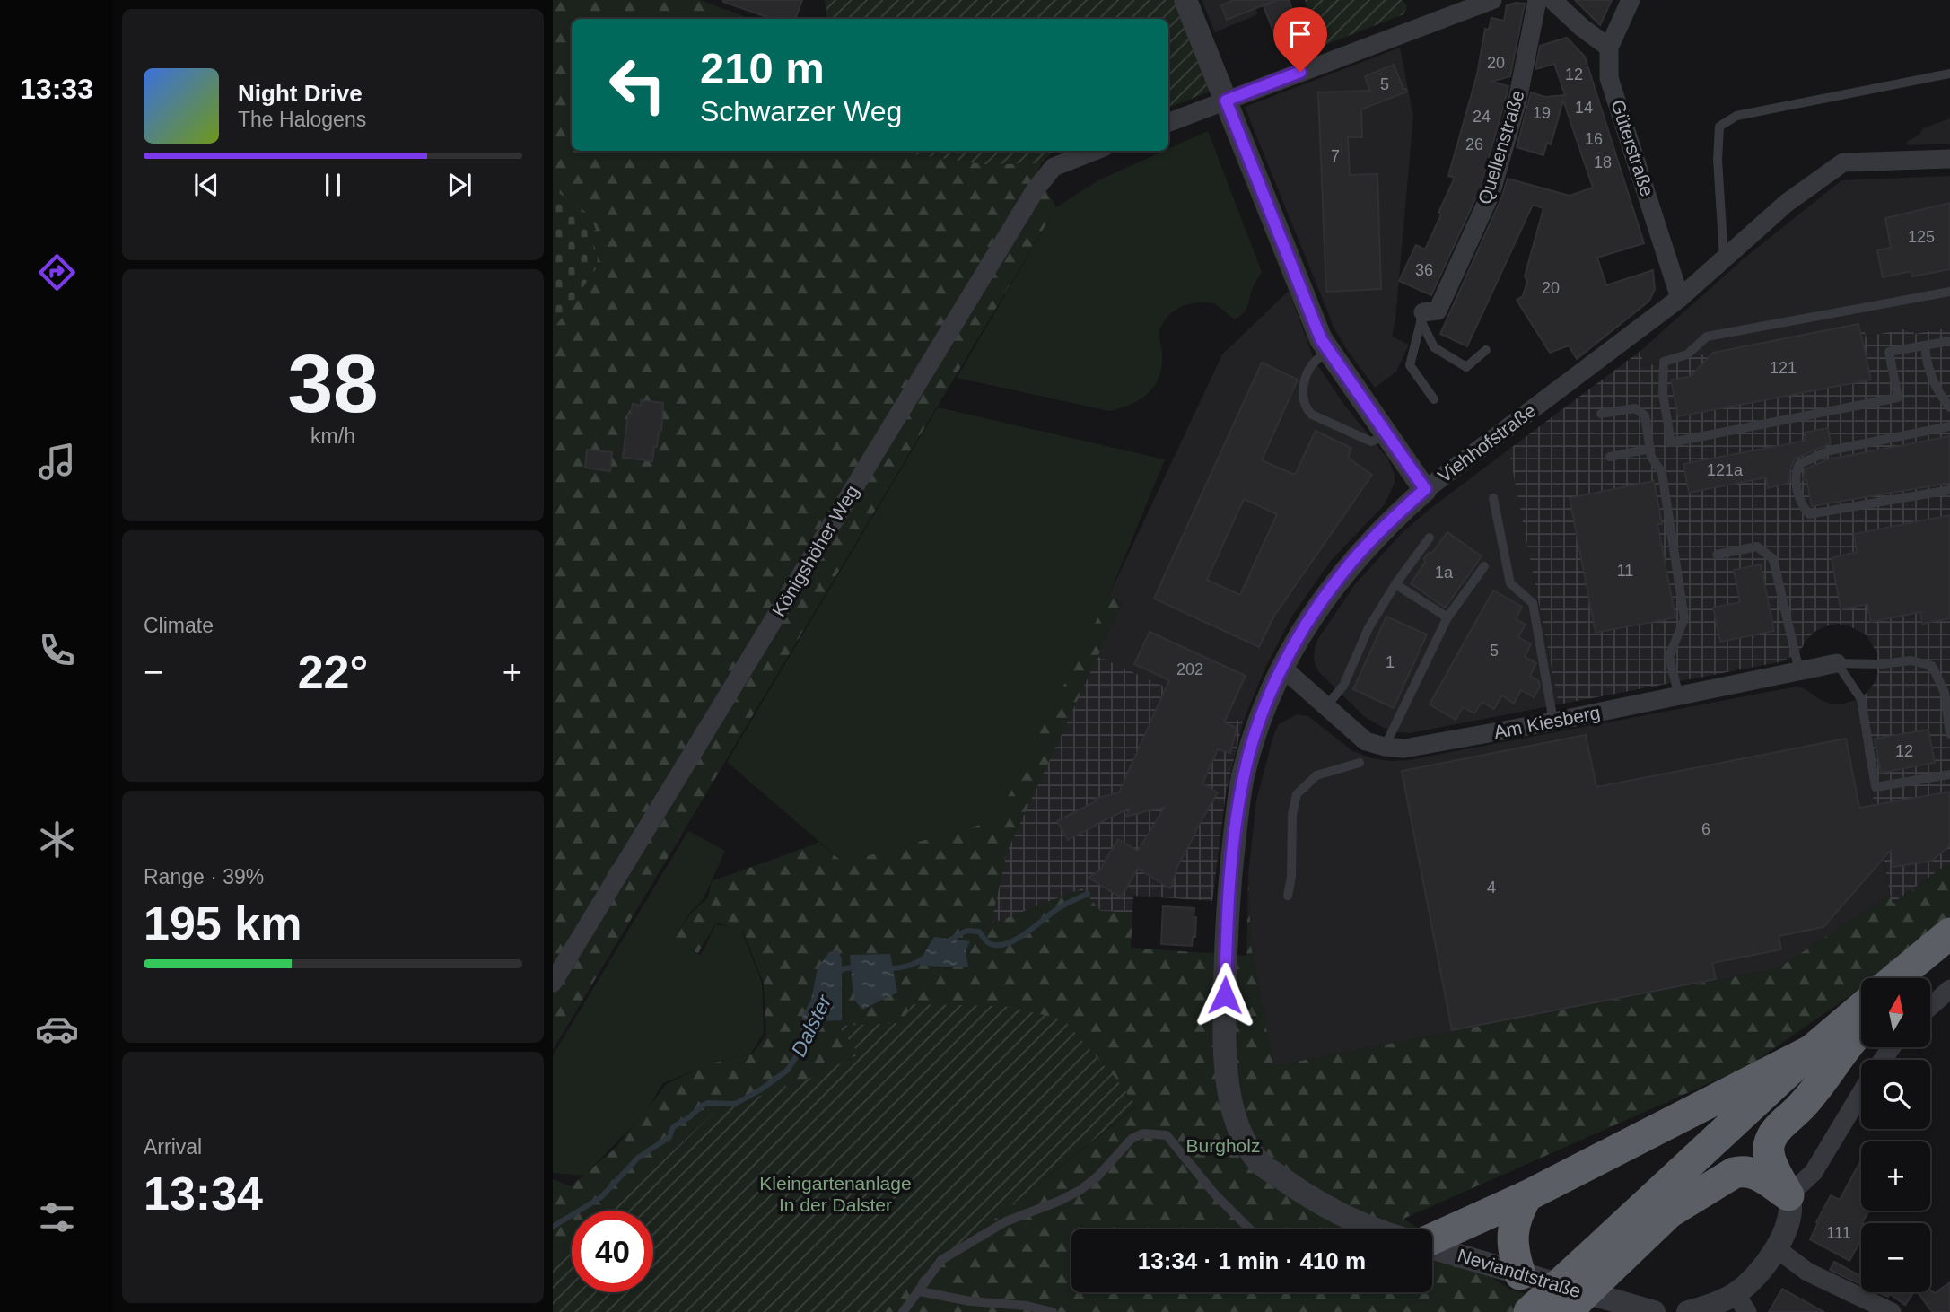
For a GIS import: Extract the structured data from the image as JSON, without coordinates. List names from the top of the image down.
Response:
{
  "streets": {
    "street": [
      "Quellenstraße",
      "Güterstraße",
      "Viehhofstraße",
      "Königshöher Weg",
      "Am Kiesberg",
      "Neviandtstraße"
    ]
  },
  "crossings": [
    ["Güterstraße", "Viehhofstraße"],
    ["Viehhofstraße", "Am Kiesberg"]
  ],
  "water": ["Dalster"],
  "parks": ["Burgholz", "Kleingartenanlage In der Dalster"],
  "house_numbers": [
    "20",
    "12",
    "5",
    "14",
    "19",
    "24",
    "16",
    "26",
    "7",
    "18",
    "125",
    "36",
    "20",
    "121",
    "121a",
    "11",
    "1a",
    "5",
    "1",
    "202",
    "12",
    "6",
    "4",
    "111"
  ],
  "north": "top",
  "page": {
    "tabs": "13:33",
    "turn": ["210 m", "Schwarzer Weg"],
    "song": ["Night Drive", "The Halogens"],
    "tile": [
      ["38", "km/h"],
      "Climate",
      ["Range · 39%", "195 km"],
      ["Arrival", "13:34"]
    ],
    "heat": ["−", "22°", "+"],
    "map_buttons": ["+", "−"],
    "limit": "40",
    "trip": "13:34 · 1 min · 410 m"
  }
}
